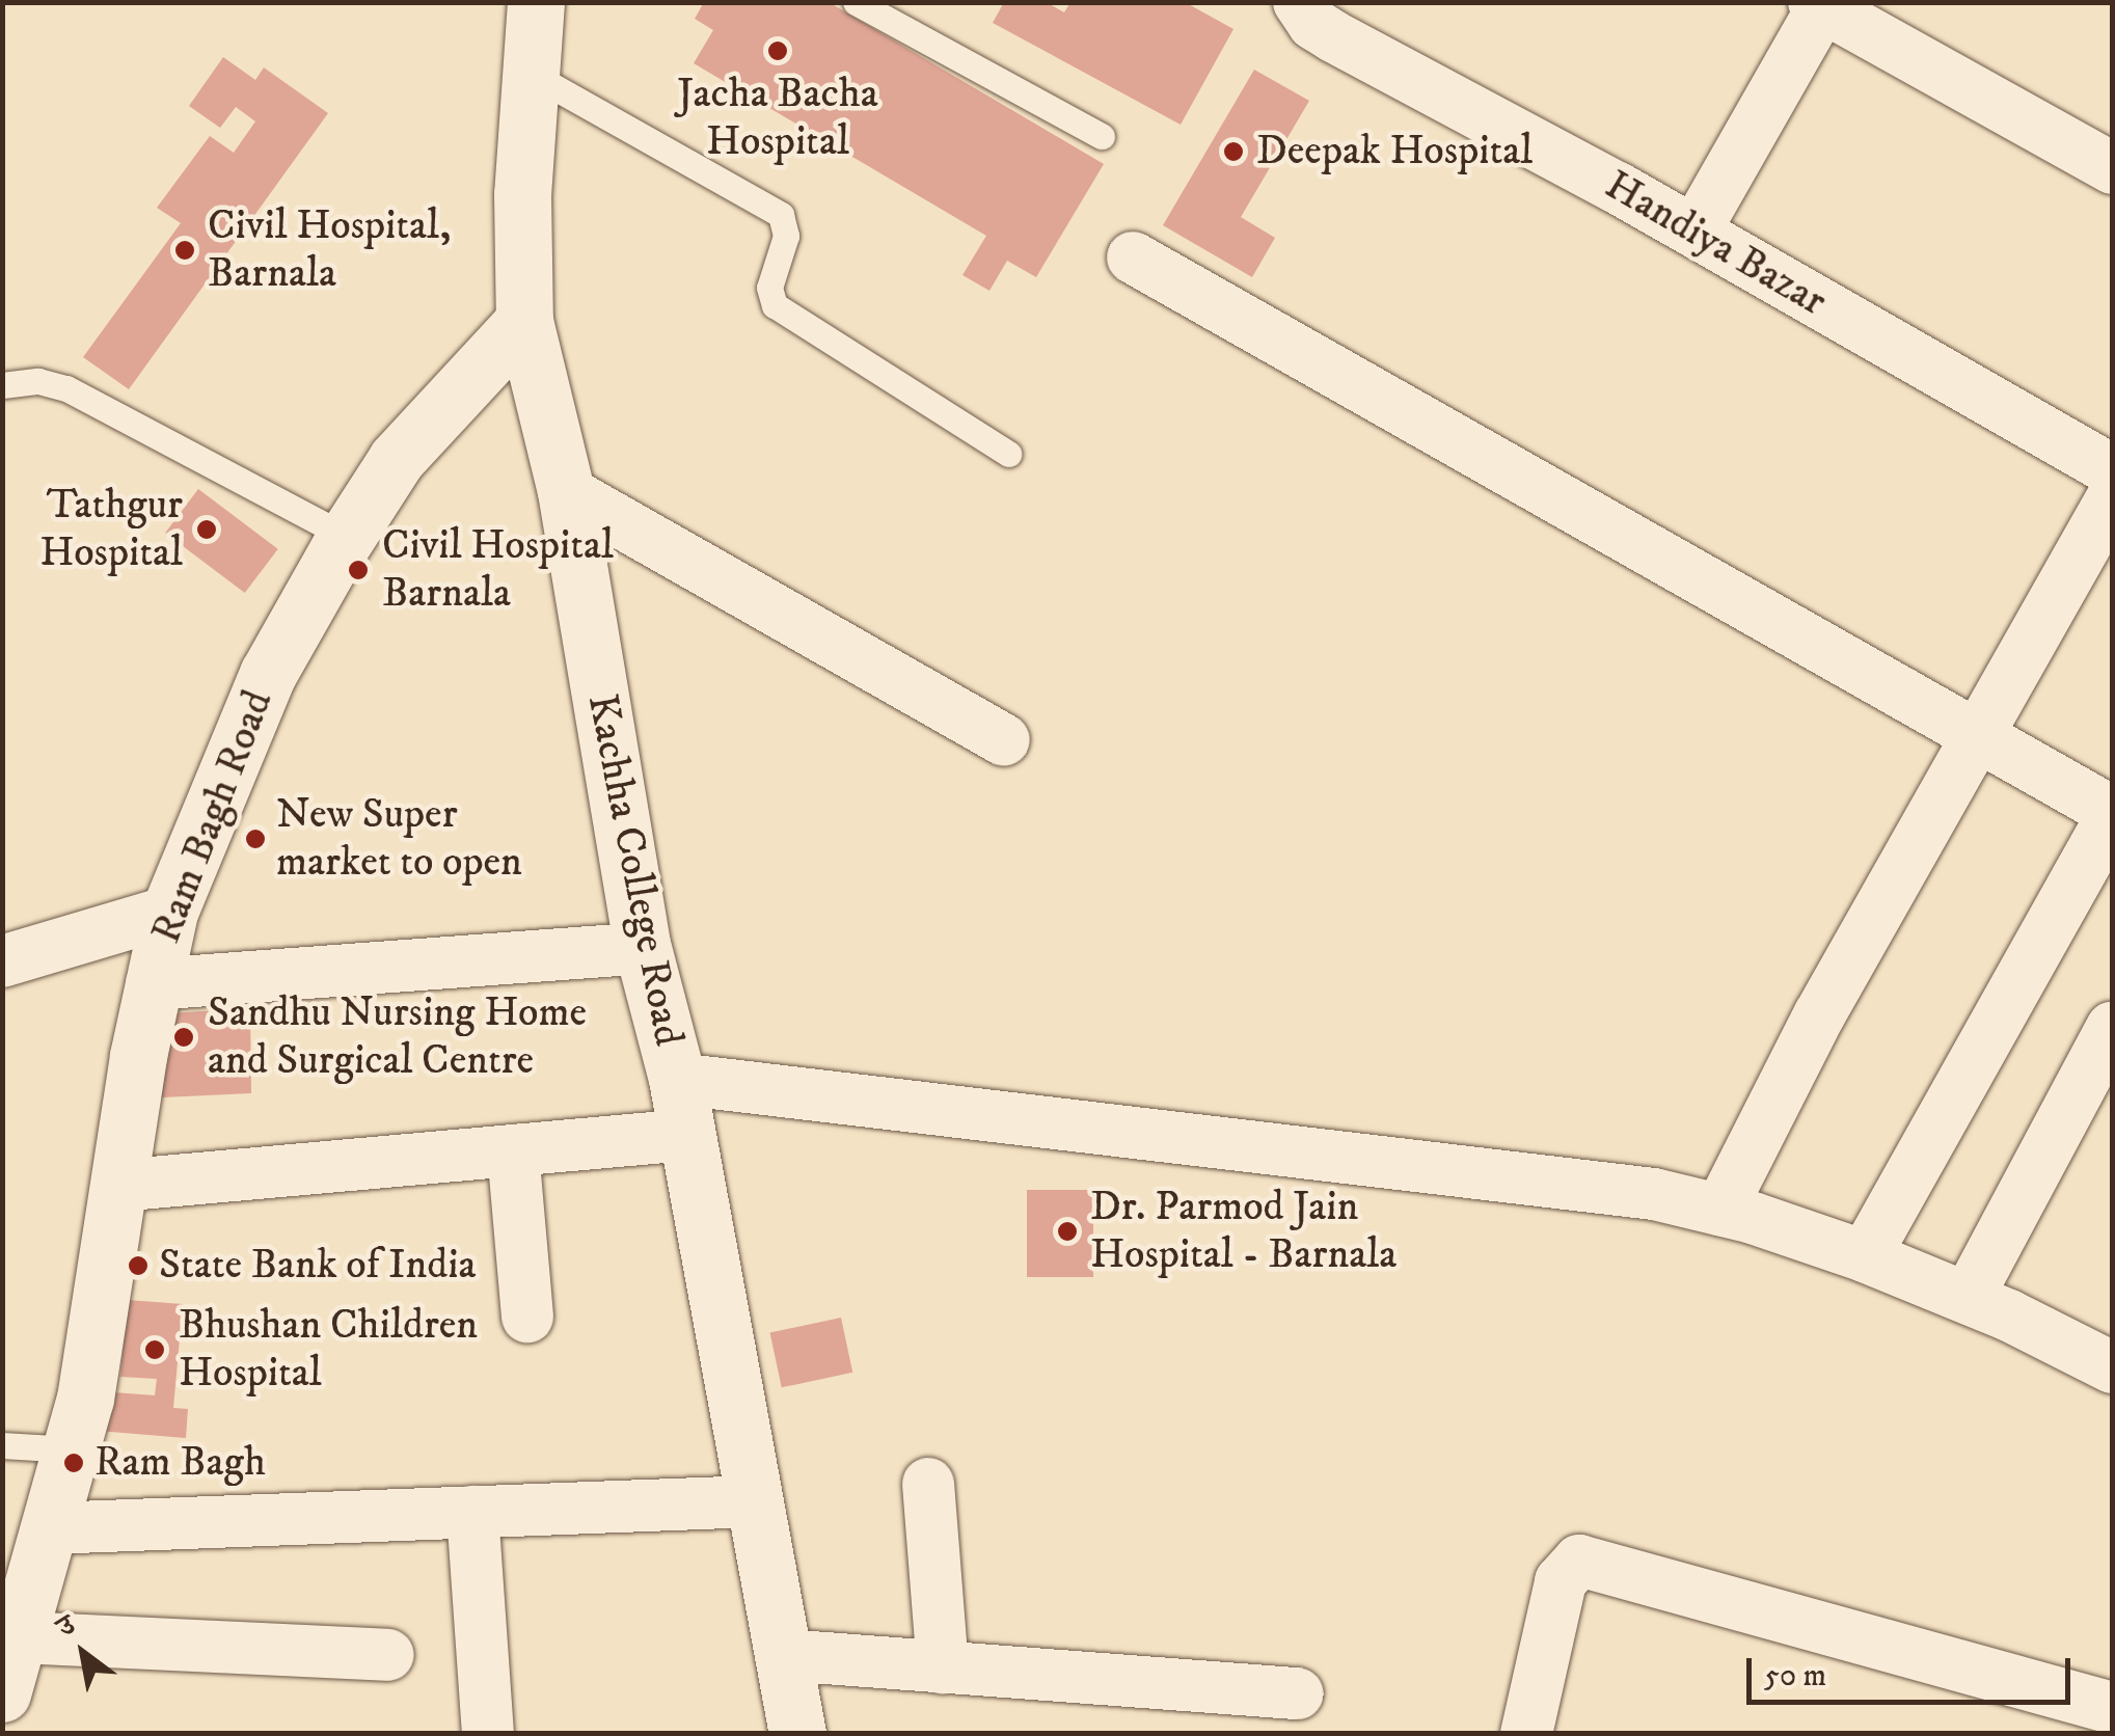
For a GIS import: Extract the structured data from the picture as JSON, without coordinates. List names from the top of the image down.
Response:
{
  "streets": {
    "street": ["Handiya Bazar", "Ram Bagh Road", "Kachha College Road"]
  },
  "crossings": [
    ["Ram Bagh Road", "Kachha College Road"]
  ],
  "places": [
    "Jacha Bacha Hospital",
    "Deepak Hospital",
    "Civil Hospital, Barnala",
    "Tathgur Hospital",
    "Civil Hospital Barnala",
    "New Super market to open",
    "Sandhu Nursing Home and Surgical Centre",
    "Dr. Parmod Jain Hospital - Barnala",
    "State Bank of India",
    "Bhushan Children Hospital",
    "Ram Bagh"
  ],
  "scale_bar": "50 m",
  "north": "top left"
}
